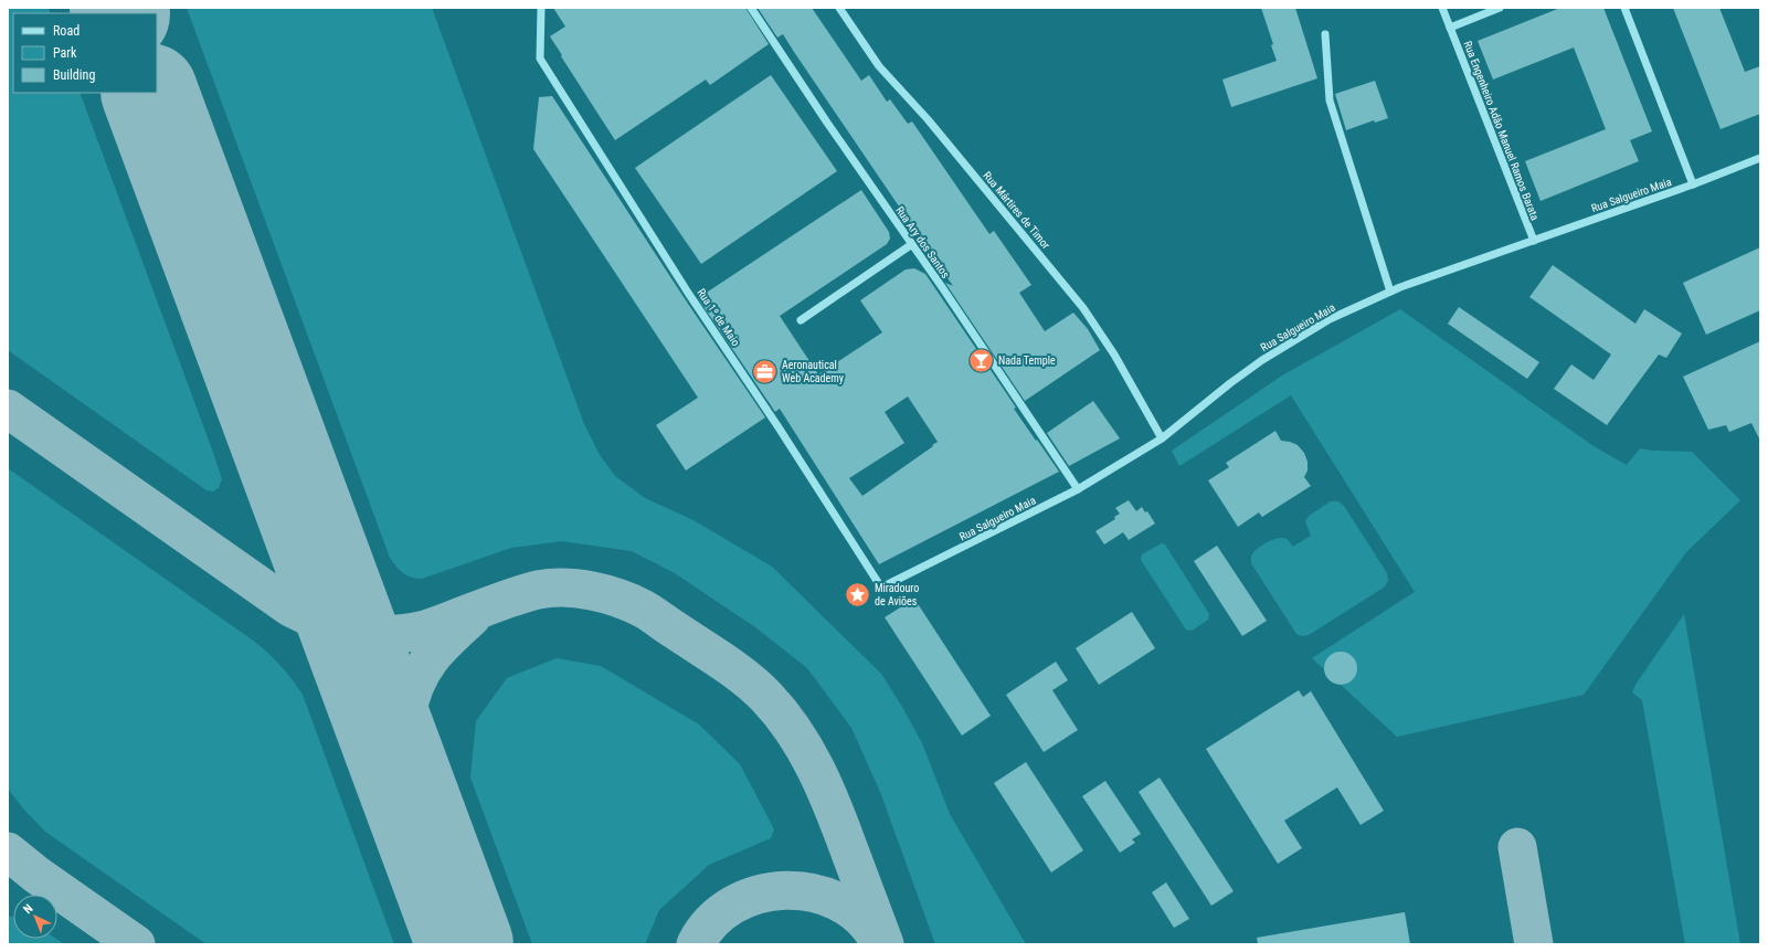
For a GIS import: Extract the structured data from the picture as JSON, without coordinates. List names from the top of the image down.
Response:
{
  "streets": {
    "street": [
      "Rua Engenheiro Adão Manuel Ramos Barata",
      "Rua Salgueiro Maia",
      "Rua Mártires de Timor",
      "Rua Ary dos Santos",
      "Rua 1º de Maio"
    ]
  },
  "crossings": [
    ["Rua Engenheiro Adão Manuel Ramos Barata", "Rua Salgueiro Maia"],
    ["Rua Salgueiro Maia", "Rua Mártires de Timor"],
    ["Rua Salgueiro Maia", "Rua Ary dos Santos"],
    ["Rua Salgueiro Maia", "Rua 1º de Maio"]
  ],
  "places": {
    "bar": ["Nada Temple"],
    "office": ["Aeronautical Web Academy"],
    "place": ["Miradouro de Aviões"]
  },
  "legend": ["Road", "Park", "Building"],
  "north": "top left"
}
